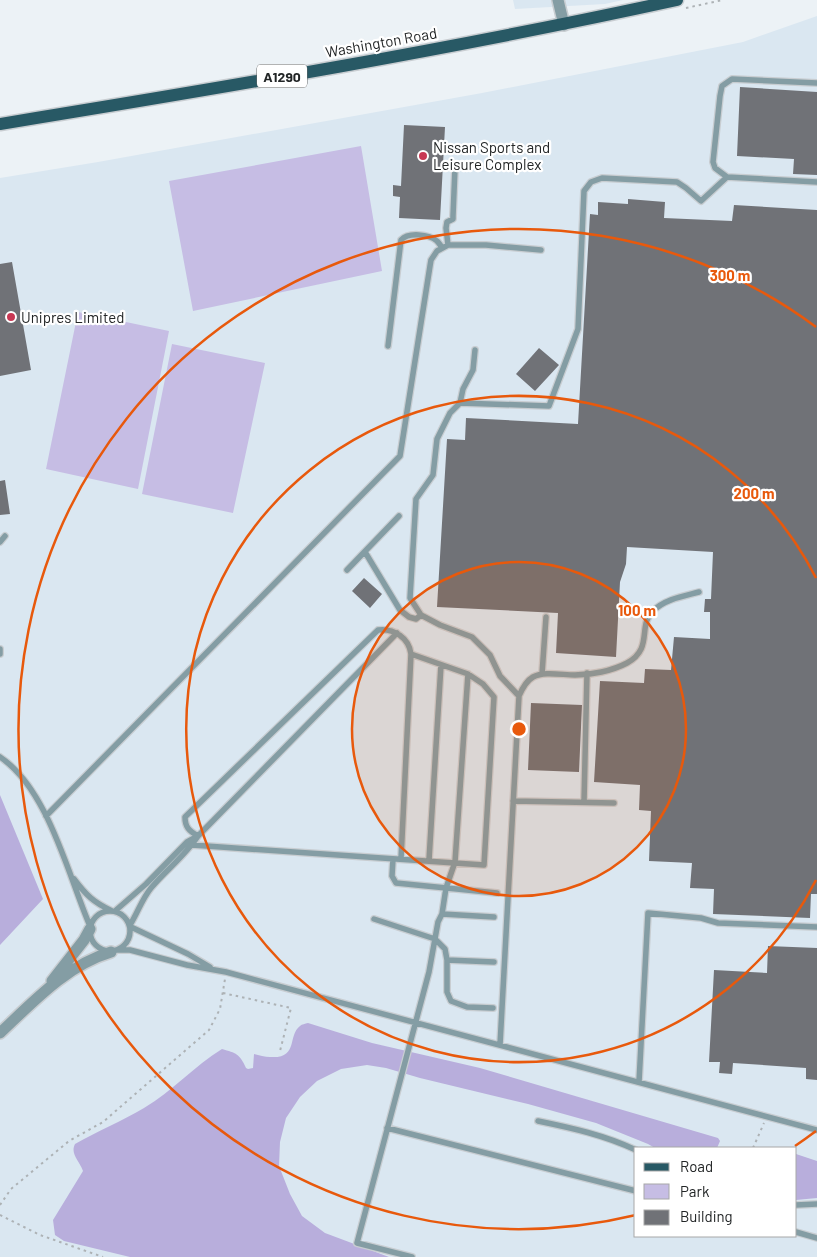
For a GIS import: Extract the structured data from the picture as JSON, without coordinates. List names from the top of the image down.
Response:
{
  "streets": {
    "main road": ["Washington Road", "A1290"]
  },
  "places": ["Nissan Sports and Leisure Complex", "Unipres Limited"],
  "legend": ["Road", "Park", "Building"],
  "rings": ["300 m", "200 m", "100 m"]
}
